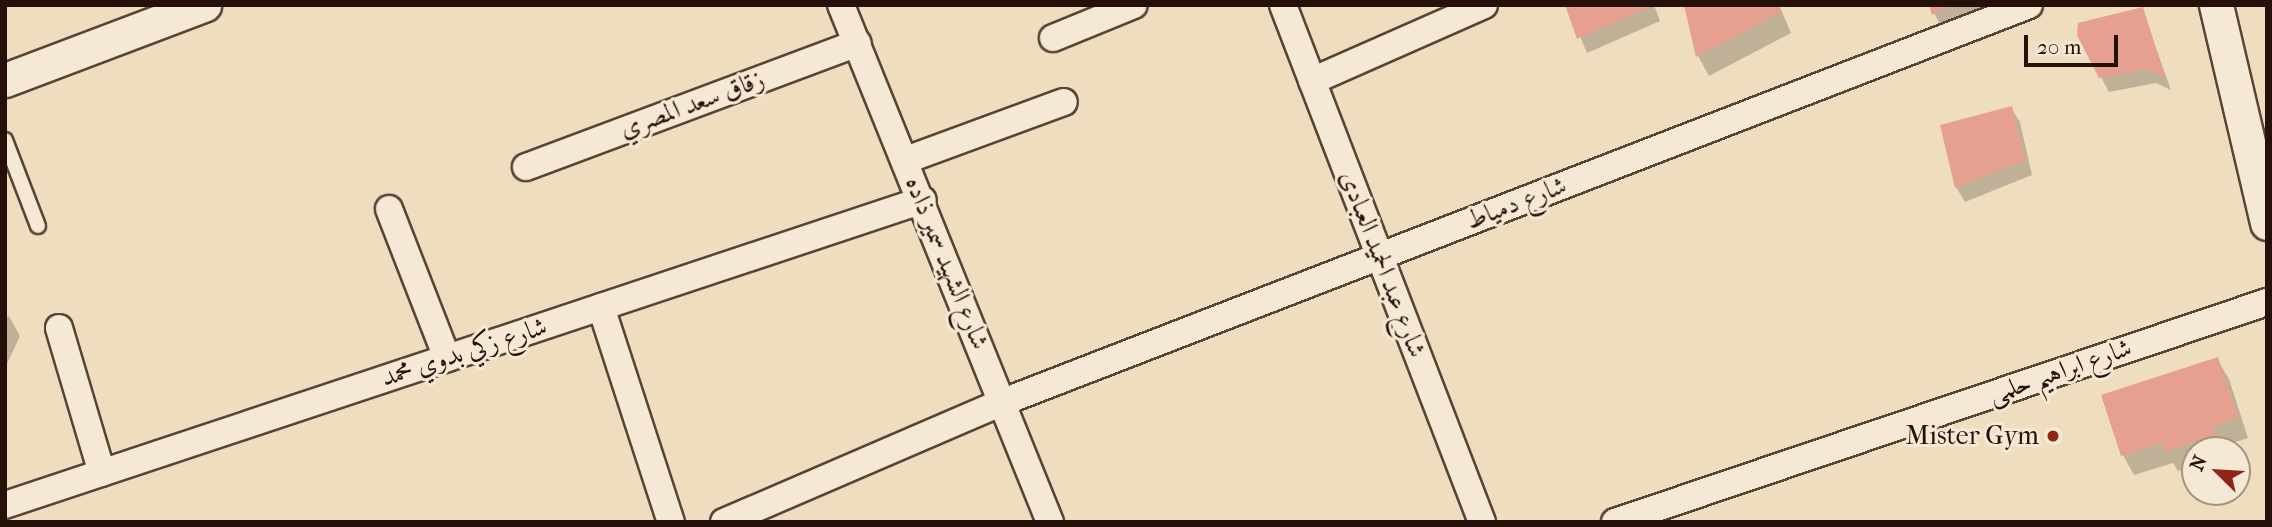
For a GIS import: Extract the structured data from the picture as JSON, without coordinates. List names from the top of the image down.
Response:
{
  "streets": {
    "street": [
      "زقاق سعد المصري",
      "شارع دمياط",
      "شارع الشهيد سمير ذاده",
      "شارع عبد الحميد العبادى",
      "شارع زكي بدوي محمد",
      "شارع ابراهيم حلمى"
    ]
  },
  "crossings": [
    ["زقاق سعد المصري", "شارع الشهيد سمير ذاده"],
    ["شارع دمياط", "شارع الشهيد سمير ذاده"],
    ["شارع دمياط", "شارع عبد الحميد العبادى"],
    ["شارع الشهيد سمير ذاده", "شارع زكي بدوي محمد"]
  ],
  "places": ["Mister Gym"],
  "scale_bar": "20 m",
  "north": "top left"
}
